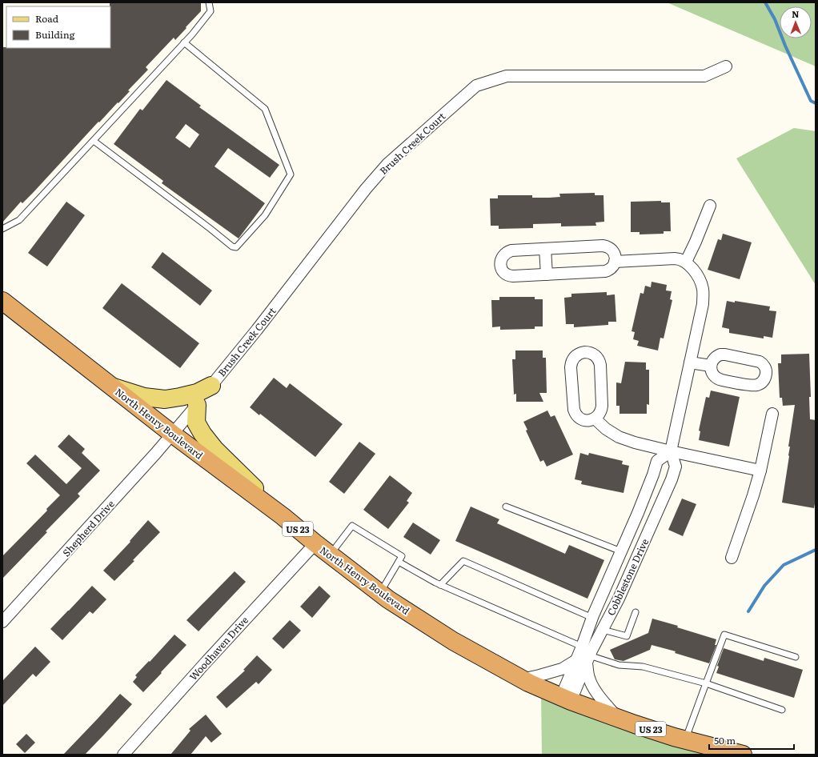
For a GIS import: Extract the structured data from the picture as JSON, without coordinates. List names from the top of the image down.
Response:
{
  "streets": {
    "highway": ["North Henry Boulevard", "US 23"],
    "street": [
      "Brush Creek Court",
      "Shepherd Drive",
      "Cobblestone Drive",
      "Woodhaven Drive"
    ]
  },
  "crossings": [
    ["Brush Creek Court", "North Henry Boulevard"],
    ["Brush Creek Court", "Shepherd Drive"],
    ["North Henry Boulevard", "Shepherd Drive"],
    ["North Henry Boulevard", "Cobblestone Drive"],
    ["North Henry Boulevard", "Woodhaven Drive"]
  ],
  "legend": ["Road", "Building"],
  "scale_bar": "50 m",
  "north": "top"
}
